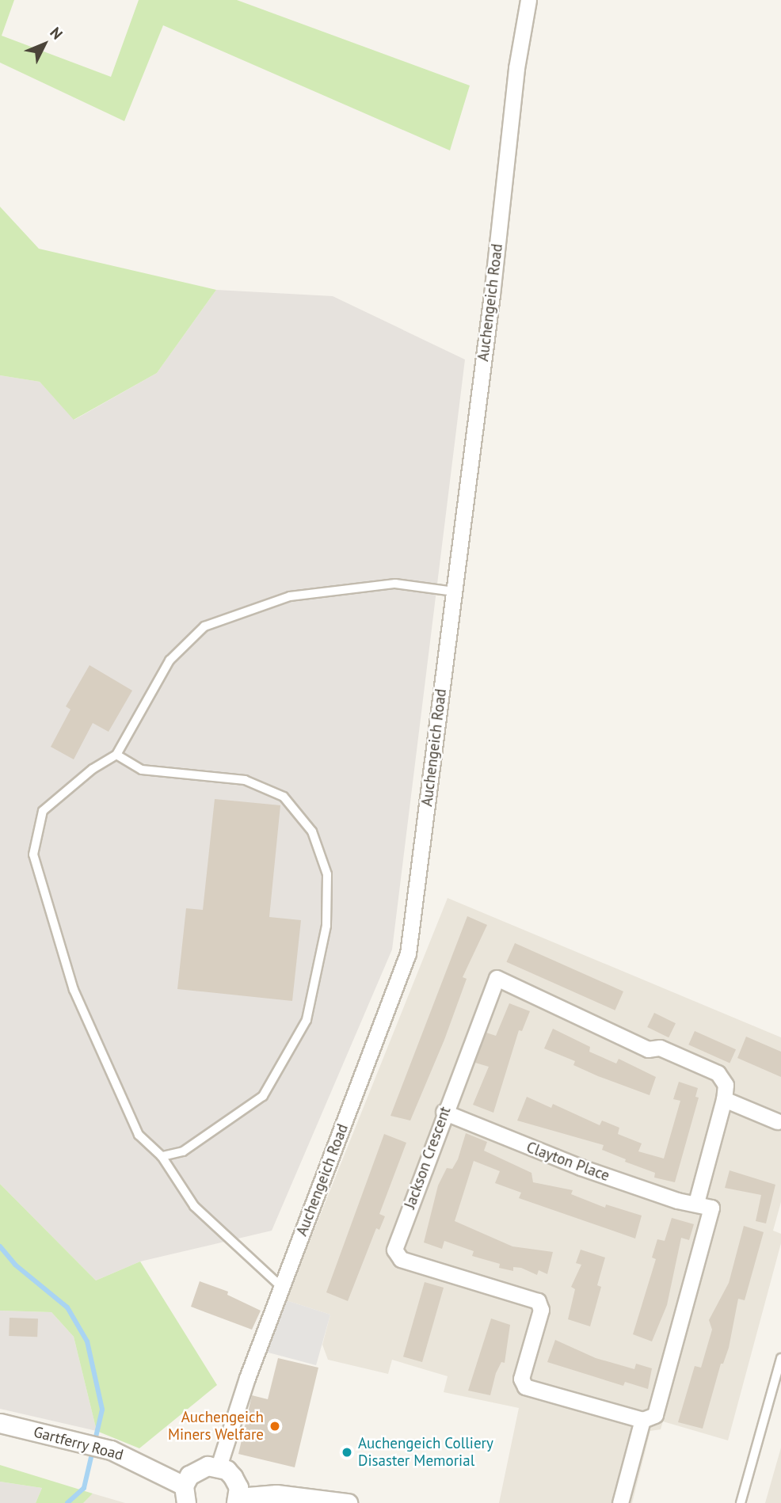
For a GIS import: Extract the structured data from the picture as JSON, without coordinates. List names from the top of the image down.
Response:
{
  "streets": {
    "street": [
      "Auchengeich Road",
      "Jackson Crescent",
      "Clayton Place",
      "Gartferry Road"
    ]
  },
  "crossings": [
    ["Jackson Crescent", "Clayton Place"]
  ],
  "places": ["Auchengeich Miners Welfare", "Auchengeich Colliery Disaster Memorial"],
  "north": "top right"
}
